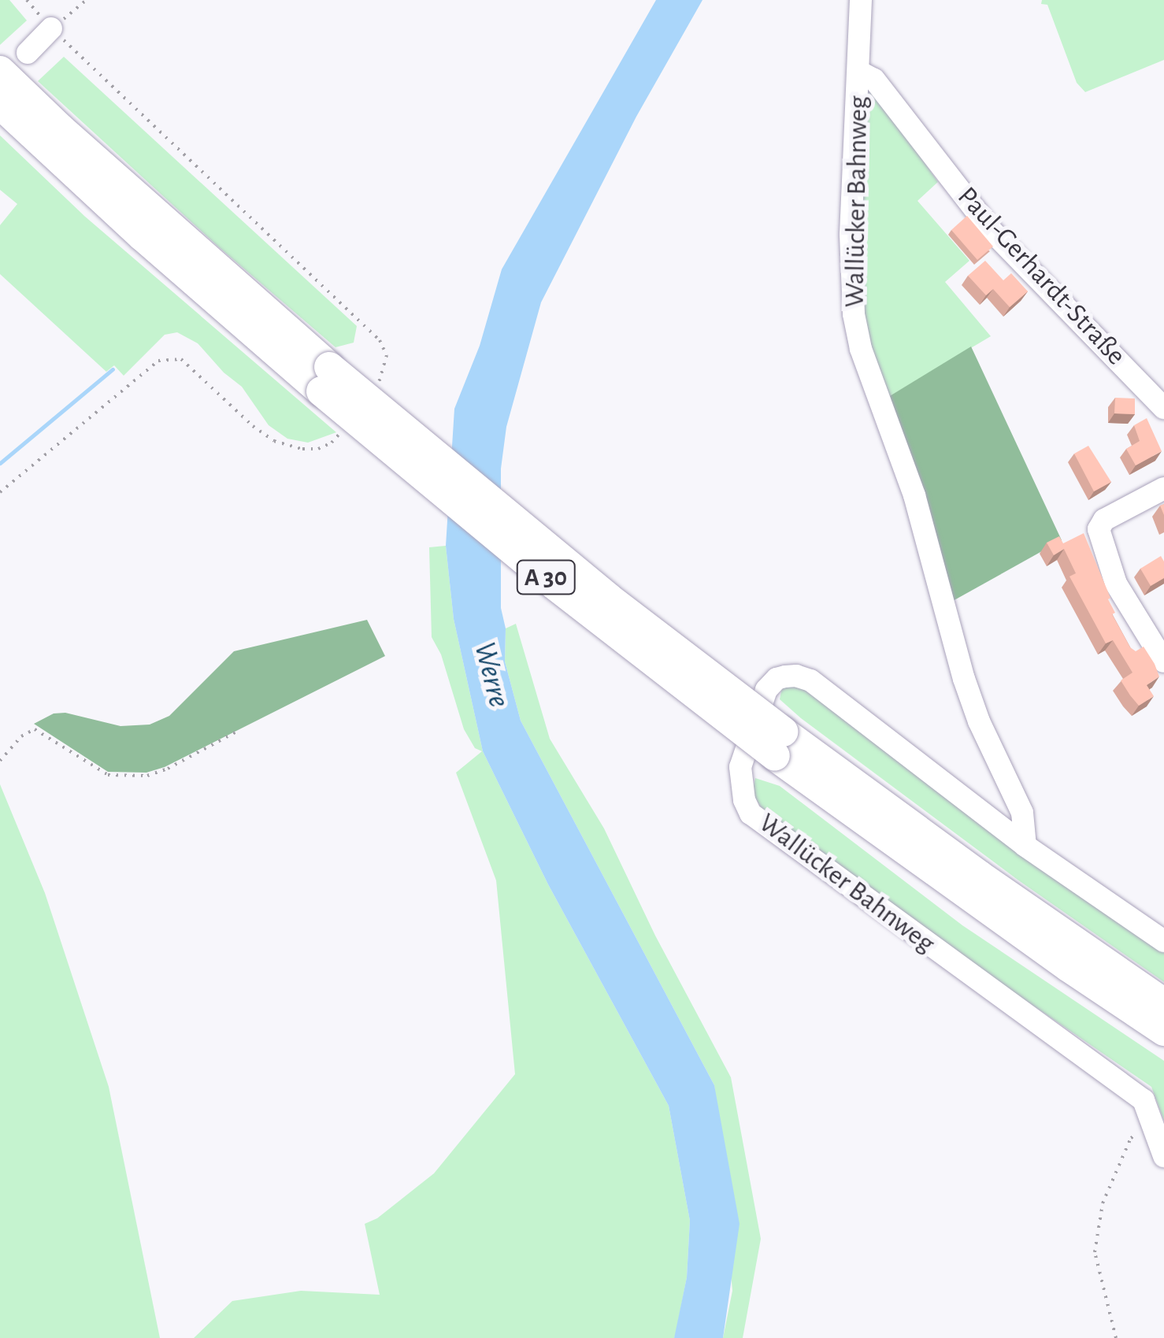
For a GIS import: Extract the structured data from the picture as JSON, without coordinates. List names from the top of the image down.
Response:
{
  "streets": {
    "highway": ["A 30"],
    "street": ["Wallücker Bahnweg", "Paul-Gerhardt-Straße"]
  },
  "crossings": [
    ["Wallücker Bahnweg", "Paul-Gerhardt-Straße"]
  ],
  "water": ["Werre"]
}
